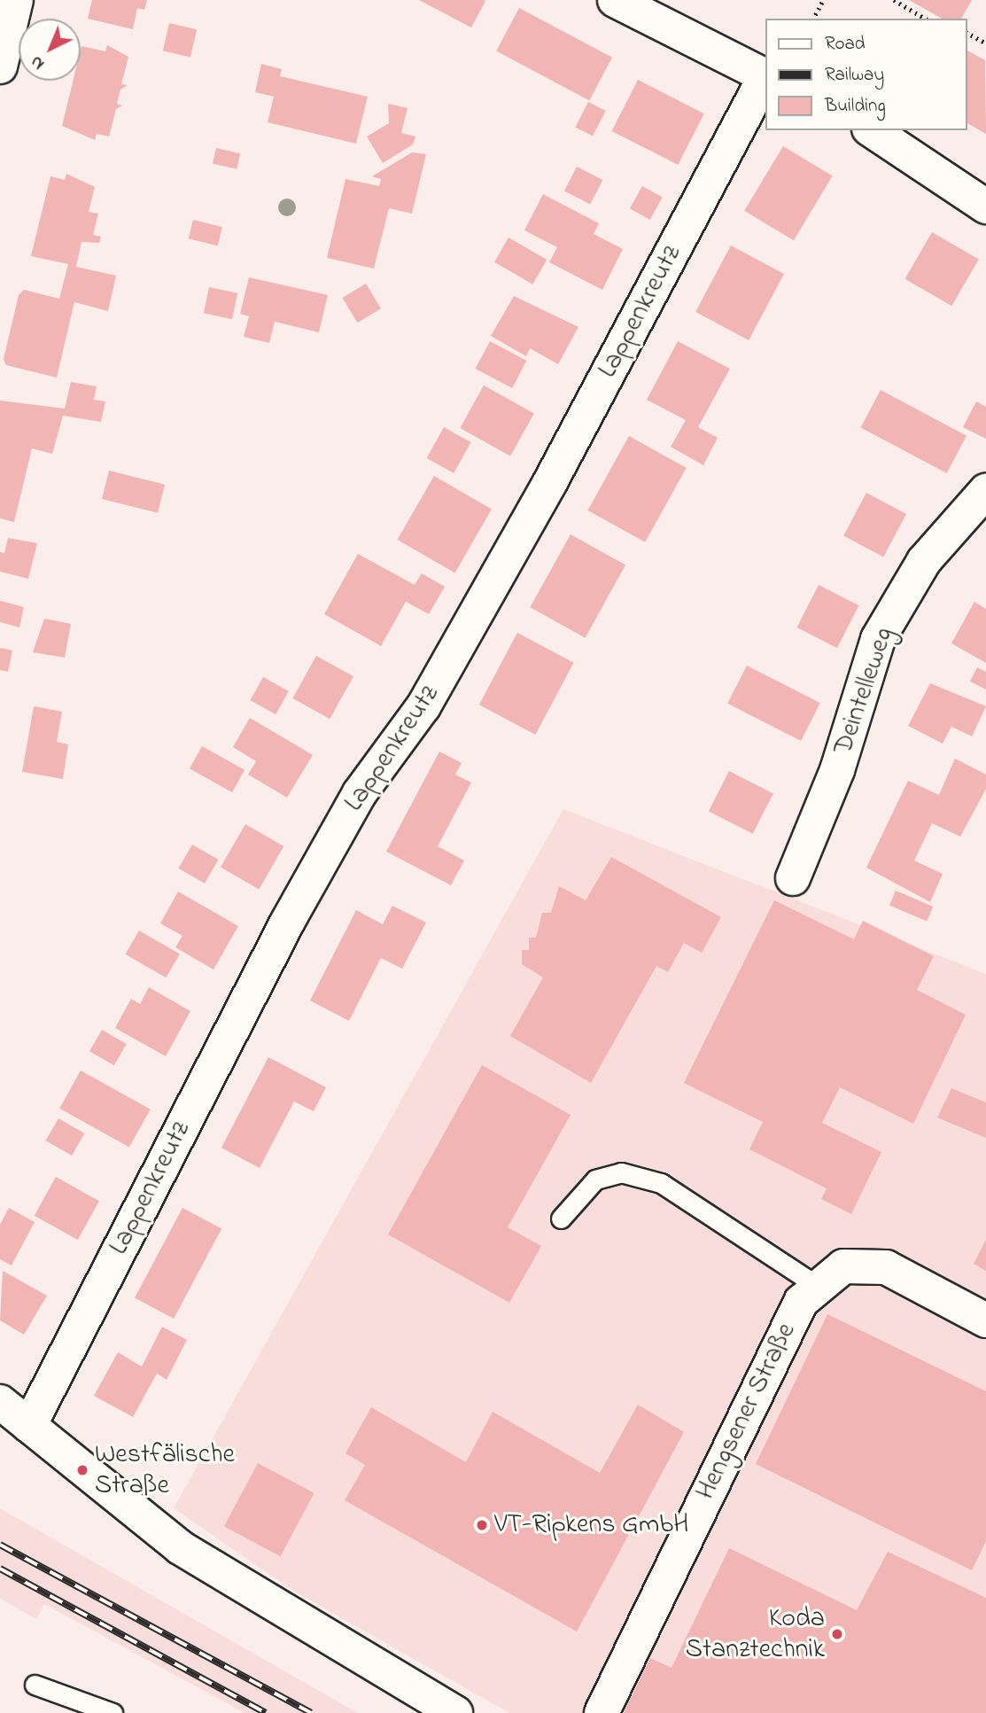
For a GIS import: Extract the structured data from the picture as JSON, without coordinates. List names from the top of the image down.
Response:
{
  "streets": {
    "street": ["Lappenkreutz", "Deintelleweg", "Hengsener Straße"]
  },
  "places": ["Westfälische Straße", "VT-Ripkens GmbH", "Koda Stanztechnik"],
  "legend": ["Road", "Railway", "Building"],
  "north": "bottom left"
}
